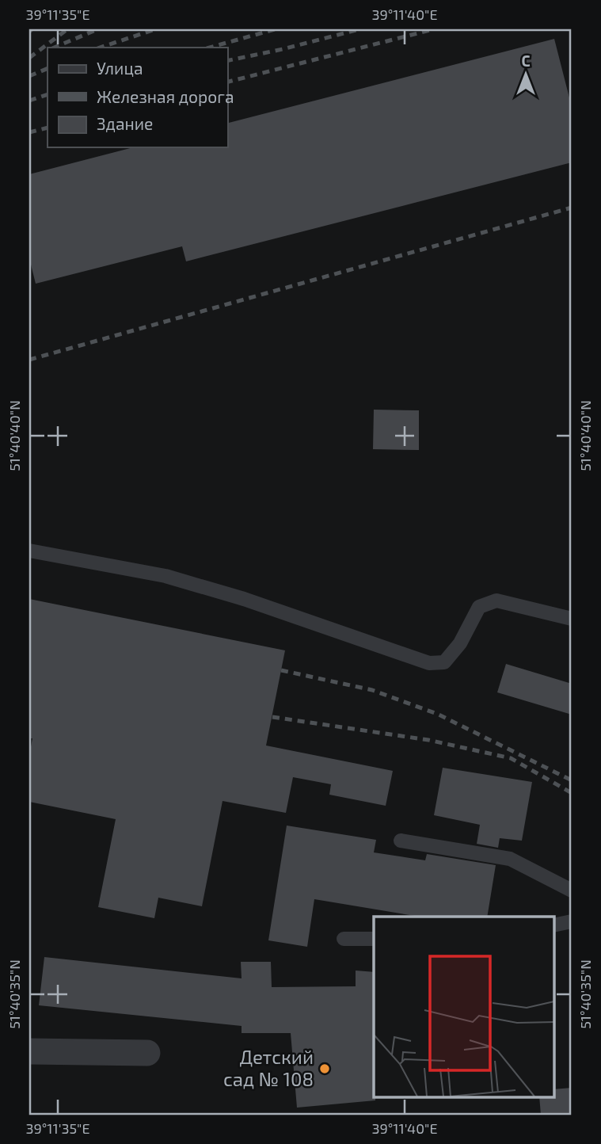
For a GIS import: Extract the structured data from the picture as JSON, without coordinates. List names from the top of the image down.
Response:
{
  "places": ["Детский сад № 108"],
  "legend": ["Улица", "Железная дорога", "Здание"],
  "north": "top",
  "coordinates": [
    "39°11'35\"E",
    "39°11'40\"E",
    "51°40'40\"N",
    "51°40'35\"N"
  ]
}
